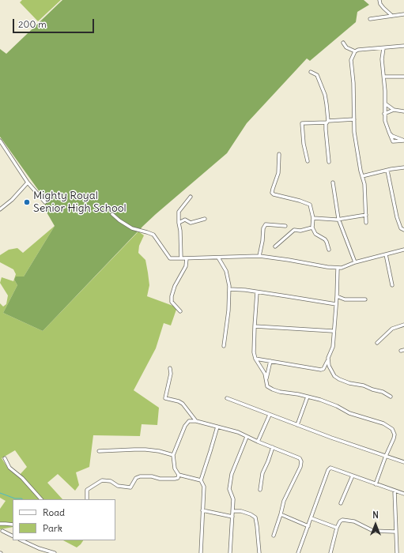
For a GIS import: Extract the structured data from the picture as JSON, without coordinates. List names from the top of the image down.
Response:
{
  "places": ["Mighty Royal Senior High School"],
  "legend": ["Road", "Park"],
  "scale_bar": "200 m",
  "north": "top"
}
